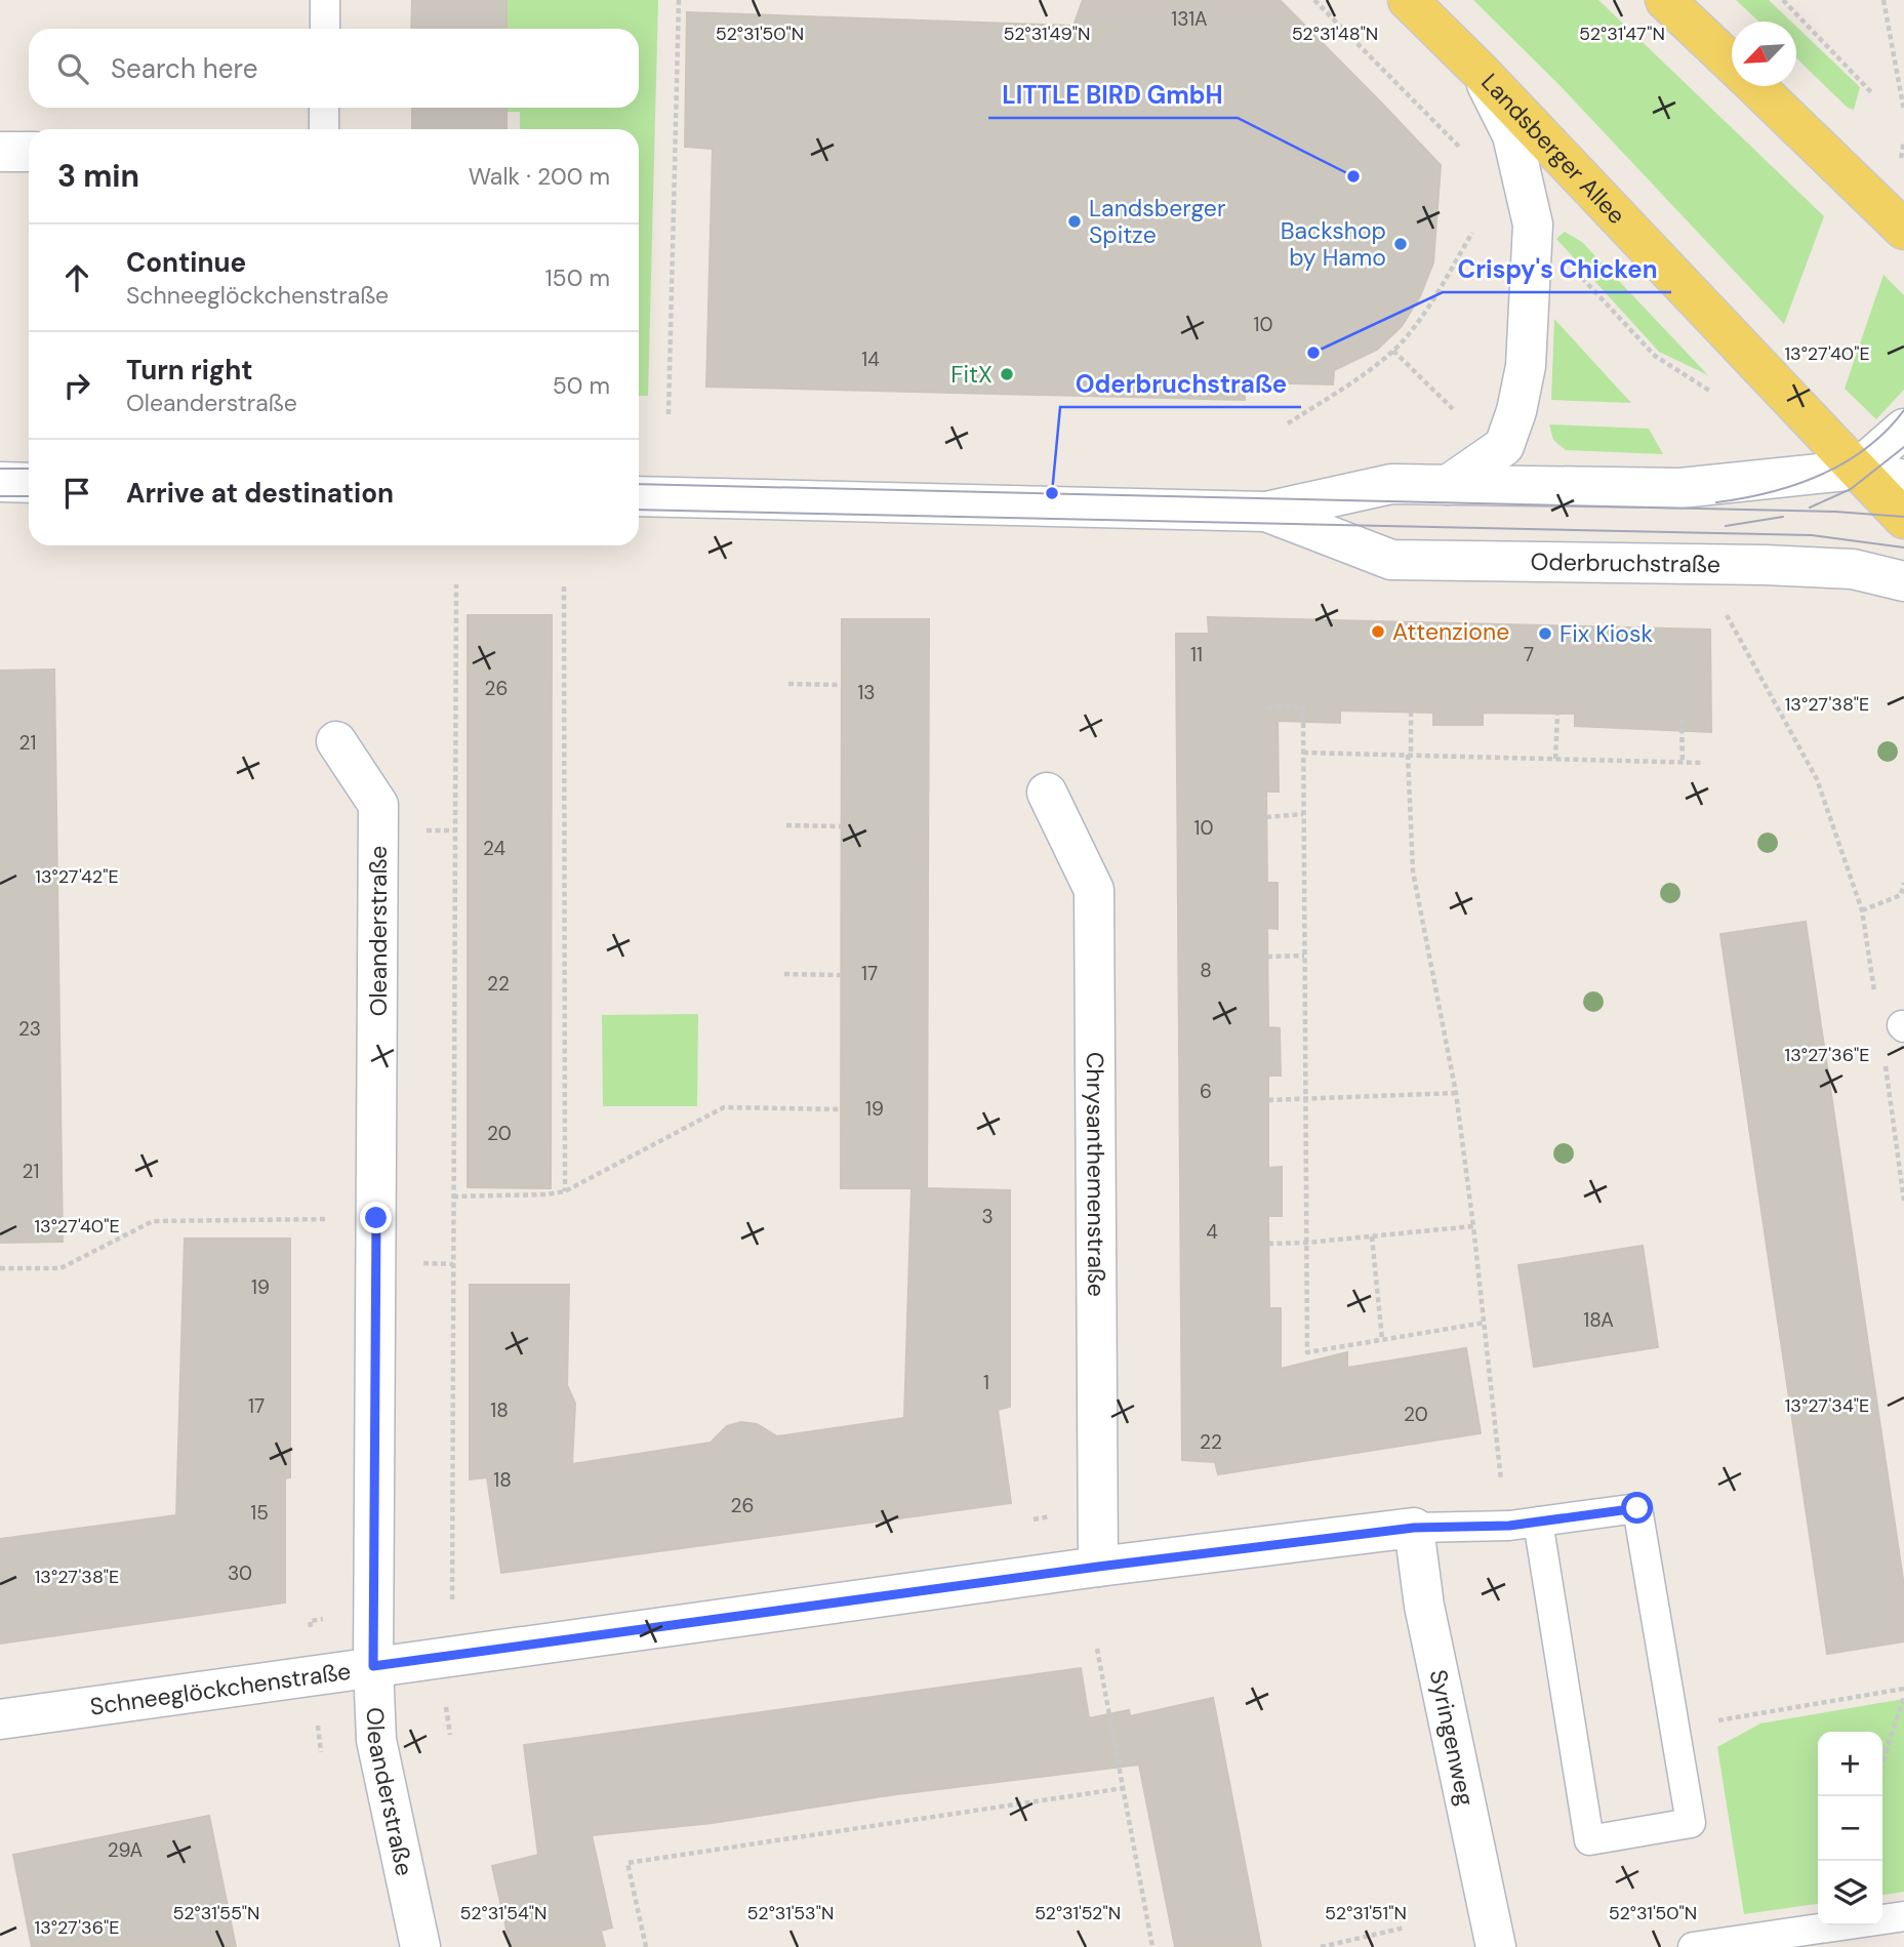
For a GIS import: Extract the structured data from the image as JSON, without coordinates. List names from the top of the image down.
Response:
{
  "streets": {
    "main road": ["Landsberger Allee"],
    "street": [
      "Oderbruchstraße",
      "Oleanderstraße",
      "Chrysanthemenstraße",
      "Schneeglöckchenstraße",
      "Syringenweg"
    ]
  },
  "crossings": [
    ["Landsberger Allee", "Oderbruchstraße"],
    ["Oleanderstraße", "Schneeglöckchenstraße"],
    ["Chrysanthemenstraße", "Schneeglöckchenstraße"],
    ["Schneeglöckchenstraße", "Syringenweg"]
  ],
  "places": [
    "LITTLE BIRD GmbH",
    "Landsberger Spitze",
    "Backshop by Hamo",
    "Crispy's Chicken",
    "FitX",
    "Oderbruchstraße",
    "Attenzione",
    "Fix Kiosk"
  ],
  "house_numbers": [
    "131A",
    "10",
    "14",
    "11",
    "7",
    "26",
    "13",
    "21",
    "10",
    "24",
    "8",
    "17",
    "22",
    "23",
    "6",
    "19",
    "20",
    "21",
    "3",
    "4",
    "19",
    "18A",
    "1",
    "17",
    "18",
    "20",
    "22",
    "18",
    "26",
    "15",
    "30",
    "29A"
  ],
  "north": "bottom left",
  "page": {
    "search": "Search here",
    "heading": ["3 min", "Walk · 200 m"],
    "list": [
      ["Continue", "Schneeglöckchenstraße", "150 m"],
      ["Turn right", "Oleanderstraße", "50 m"],
      "Arrive at destination"
    ],
    "map_buttons": ["+", "−"]
  },
  "coordinates": [
    "52°31'50\"N",
    "52°31'49\"N",
    "52°31'48\"N",
    "52°31'47\"N",
    "13°27'40\"E",
    "13°27'38\"E",
    "13°27'42\"E",
    "13°27'36\"E",
    "13°27'34\"E",
    "52°31'55\"N",
    "52°31'54\"N",
    "52°31'53\"N",
    "52°31'52\"N",
    "52°31'51\"N"
  ]
}
